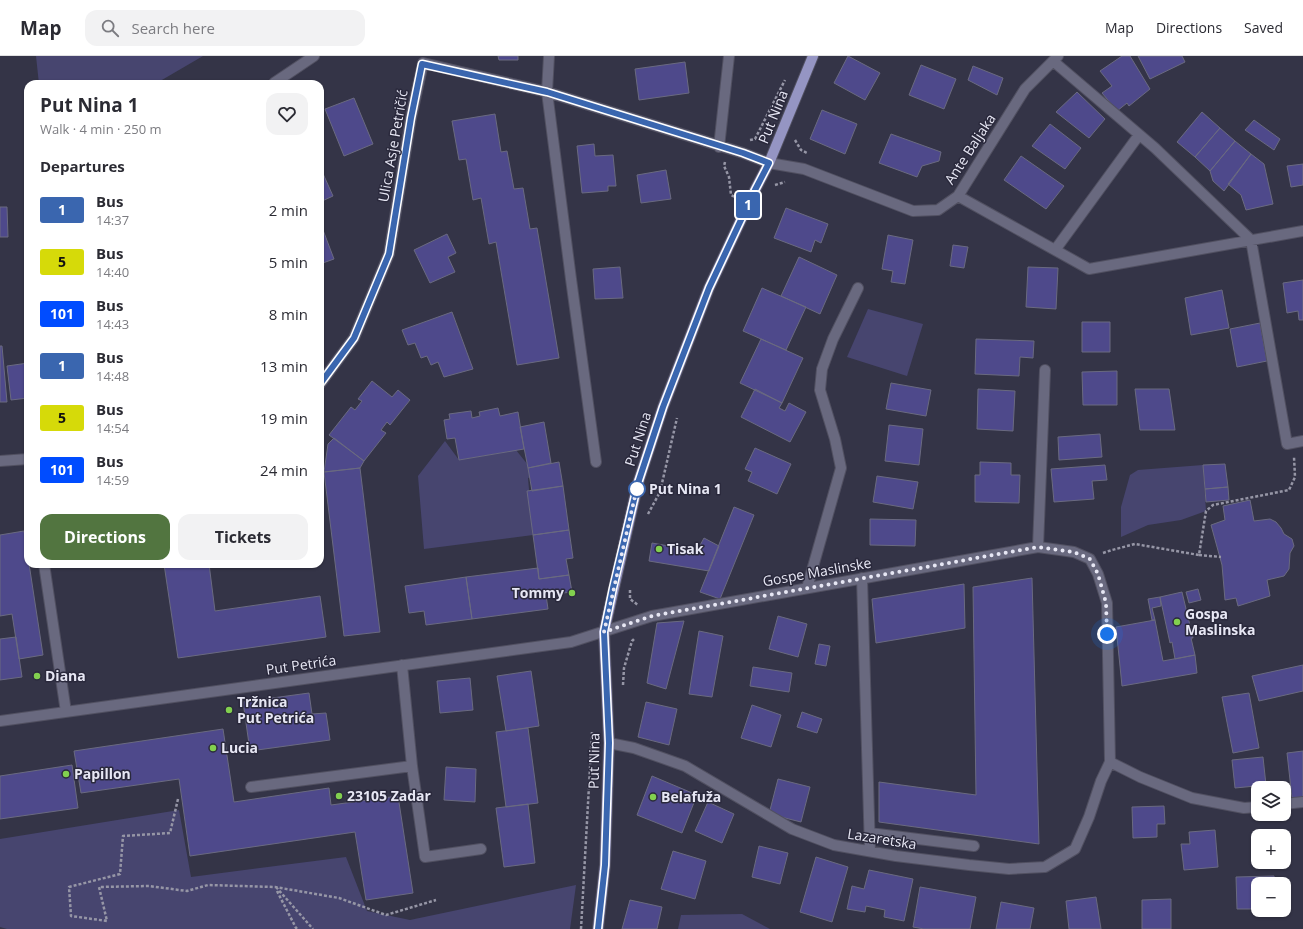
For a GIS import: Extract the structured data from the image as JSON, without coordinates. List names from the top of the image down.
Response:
{
  "streets": {
    "main road": ["Put Nina"],
    "street": [
      "Ulica Asje Petričić",
      "Ante Baljaka",
      "Gospe Maslinske",
      "Put Petrića",
      "Lazaretska"
    ]
  },
  "crossings": [
    ["Put Nina", "Ulica Asje Petričić"],
    ["Put Nina", "Ante Baljaka"],
    ["Put Nina", "Gospe Maslinske"],
    ["Put Nina", "Put Petrića"],
    ["Put Nina", "Lazaretska"],
    ["Ulica Asje Petričić", "Ante Baljaka"],
    ["Gospe Maslinske", "Put Petrića"]
  ],
  "places": [
    "Put Nina 1",
    "Tisak",
    "Tommy",
    "Gospa Maslinska",
    "Diana",
    "Tržnica Put Petrića",
    "Lucia",
    "Papillon",
    "23105 Zadar",
    "Belafuža"
  ],
  "lines": ["bus line 1"],
  "page": {
    "header": "Map",
    "search": "Search here",
    "nav": ["Map", "Directions", "Saved"],
    "on_map": "1",
    "heading": [
      ["Put Nina 1", "Walk · 4 min · 250 m"],
      "Departures"
    ],
    "list": [
      {
        "mark": "1",
        "name": "Bus",
        "note": "14:37",
        "value": "2 min"
      },
      {
        "mark": "5",
        "name": "Bus",
        "note": "14:40",
        "value": "5 min"
      },
      {
        "mark": "101",
        "name": "Bus",
        "note": "14:43",
        "value": "8 min"
      },
      {
        "mark": "1",
        "name": "Bus",
        "note": "14:48",
        "value": "13 min"
      },
      {
        "mark": "5",
        "name": "Bus",
        "note": "14:54",
        "value": "19 min"
      },
      {
        "mark": "101",
        "name": "Bus",
        "note": "14:59",
        "value": "24 min"
      }
    ],
    "buttons": ["Directions", "Tickets"],
    "map_buttons": ["+", "−"]
  }
}
